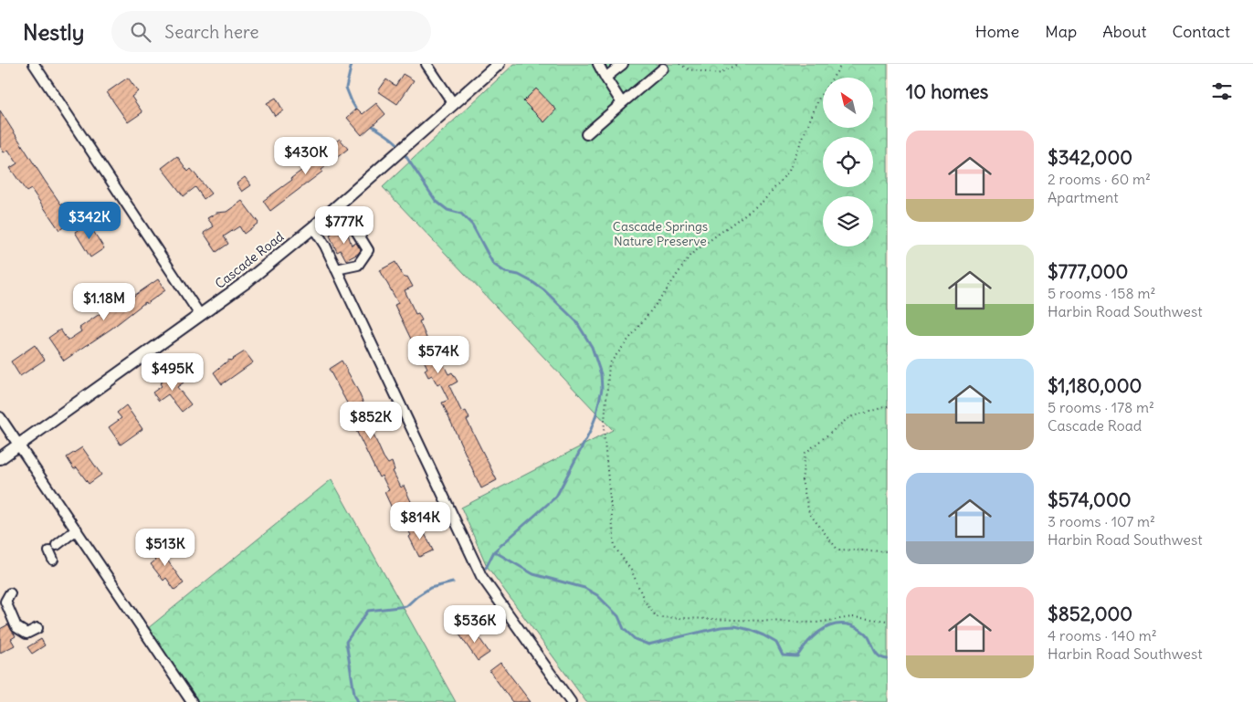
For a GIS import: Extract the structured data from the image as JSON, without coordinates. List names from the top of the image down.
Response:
{
  "streets": {
    "main road": ["Cascade Road"]
  },
  "parks": ["Cascade Springs Nature Preserve"],
  "north": "top left",
  "page": {
    "header": "Nestly",
    "search": "Search here",
    "nav": [
      "Home",
      "Map",
      "About",
      "Contact"
    ],
    "heading": "10 homes",
    "list": [
      {
        "name": "$342,000",
        "note": "2 rooms · 60 m² · Apartment"
      },
      {
        "name": "$777,000",
        "note": "5 rooms · 158 m² · Harbin Road Southwest"
      },
      {
        "name": "$1,180,000",
        "note": "5 rooms · 178 m² · Cascade Road"
      },
      {
        "name": "$574,000",
        "note": "3 rooms · 107 m² · Harbin Road Southwest"
      },
      {
        "name": "$852,000",
        "note": "4 rooms · 140 m² · Harbin Road Southwest"
      }
    ],
    "price": [
      "$430K",
      "$342K",
      "$777K",
      "$1.18M",
      "$574K",
      "$495K",
      "$852K",
      "$814K",
      "$513K",
      "$536K"
    ]
  }
}
